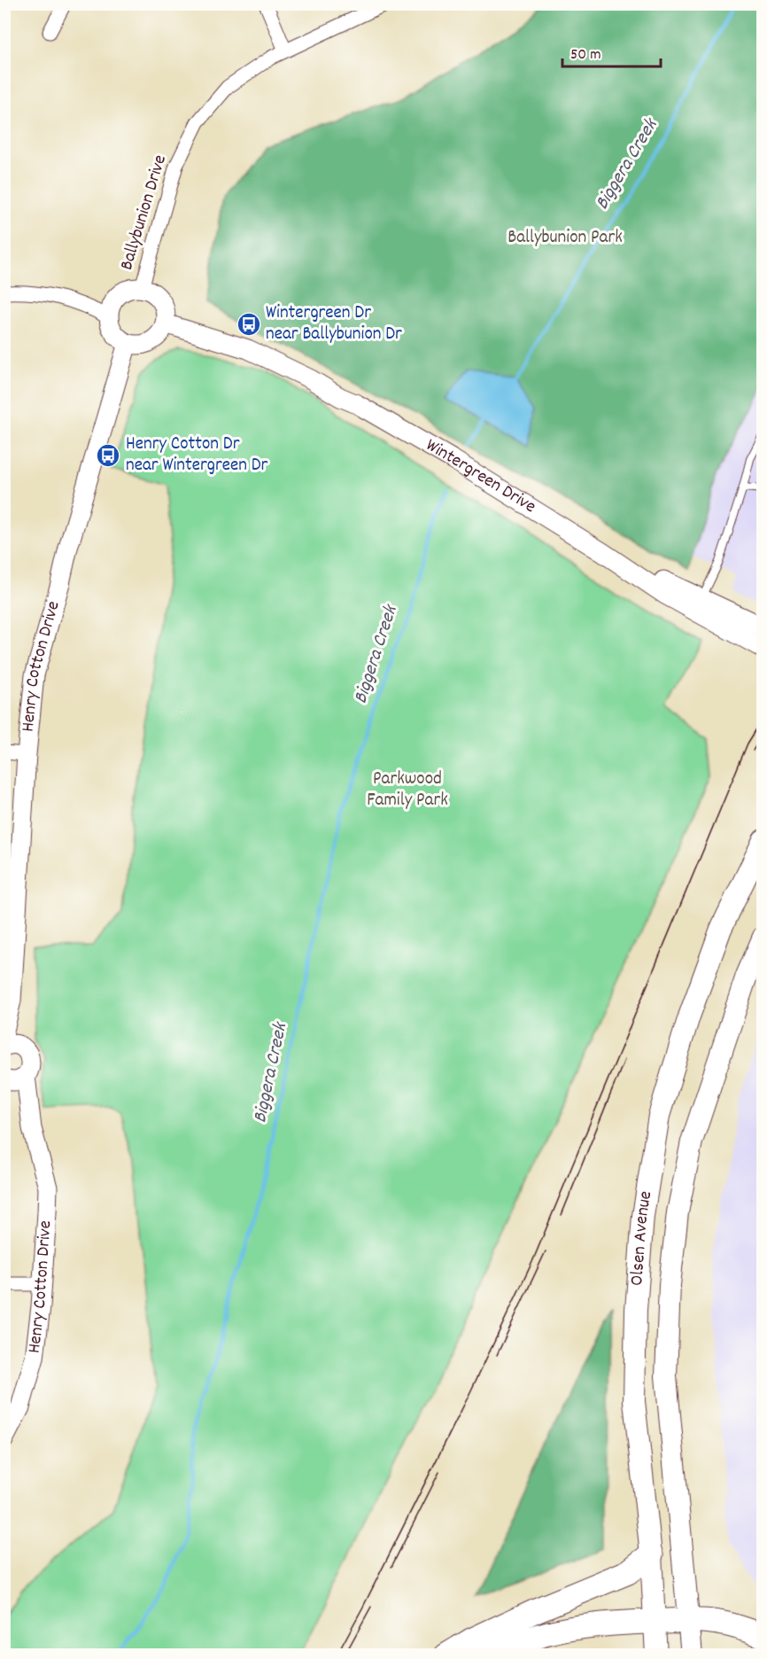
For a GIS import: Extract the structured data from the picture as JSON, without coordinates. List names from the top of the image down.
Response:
{
  "streets": {
    "main road": ["Olsen Avenue"],
    "street": ["Ballybunion Drive", "Wintergreen Drive", "Henry Cotton Drive"]
  },
  "crossings": [
    ["Ballybunion Drive", "Wintergreen Drive"],
    ["Ballybunion Drive", "Henry Cotton Drive"],
    ["Wintergreen Drive", "Henry Cotton Drive"]
  ],
  "water": ["Biggera Creek"],
  "parks": ["Ballybunion Park", "Parkwood Family Park"],
  "places": {
    "bus stop": ["Wintergreen Dr near Ballybunion Dr", "Henry Cotton Dr near Wintergreen Dr"]
  },
  "scale_bar": "50 m"
}
